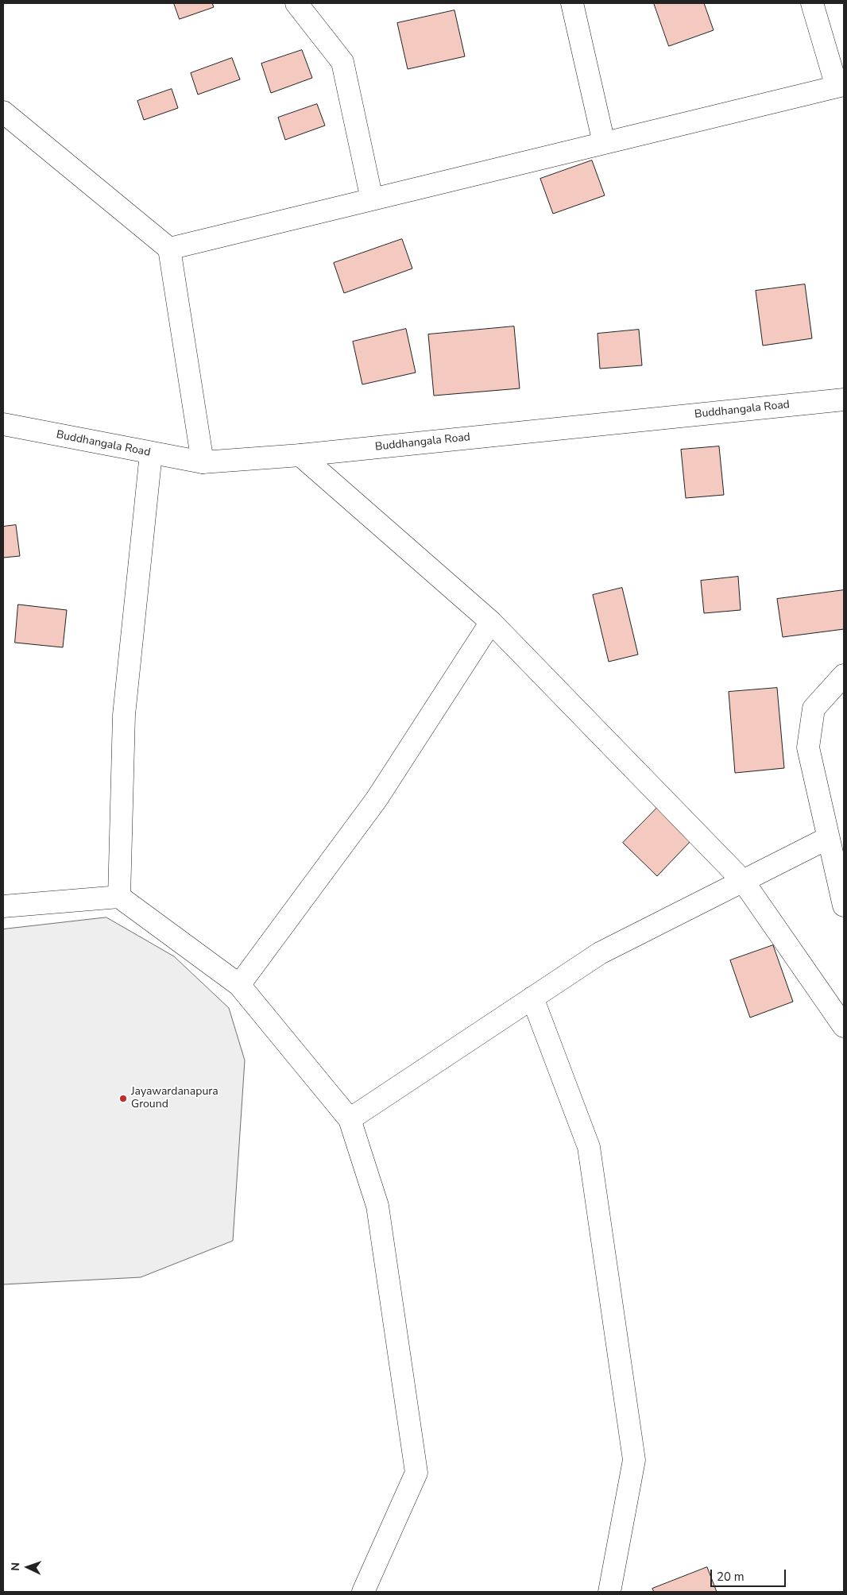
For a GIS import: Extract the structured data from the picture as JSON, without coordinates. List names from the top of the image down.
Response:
{
  "streets": {
    "street": ["Buddhangala Road"]
  },
  "places": ["Jayawardanapura Ground"],
  "scale_bar": "20 m",
  "north": "left"
}
